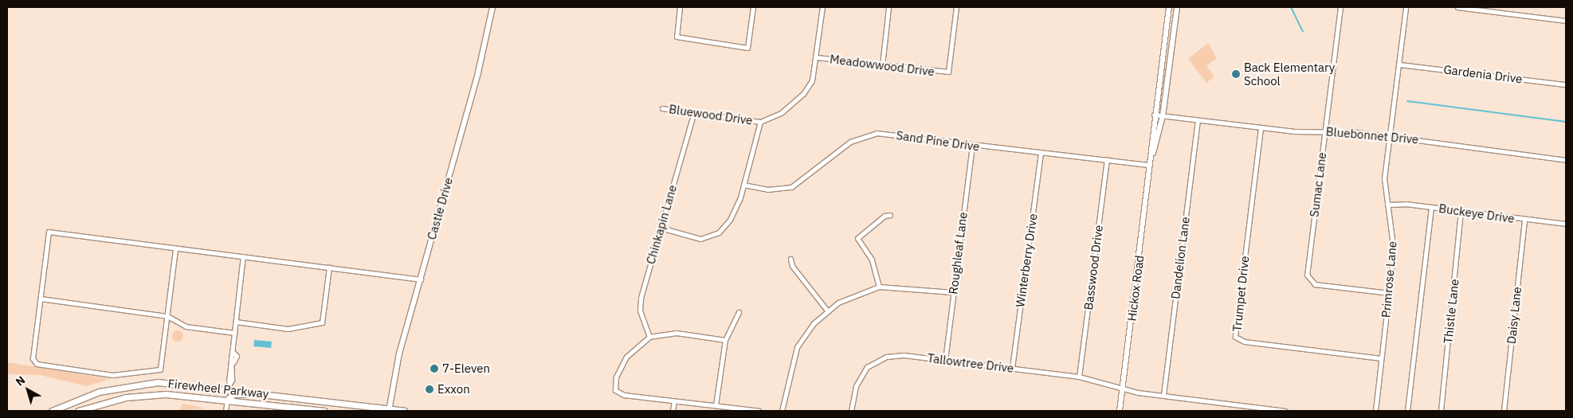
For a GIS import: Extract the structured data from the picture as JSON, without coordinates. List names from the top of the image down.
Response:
{
  "streets": {
    "main road": ["Firewheel Parkway"],
    "street": [
      "Meadowwood Drive",
      "Gardenia Drive",
      "Bluewood Drive",
      "Bluebonnet Drive",
      "Sand Pine Drive",
      "Sumac Lane",
      "Castle Drive",
      "Buckeye Drive",
      "Chinkapin Lane",
      "Roughleaf Lane",
      "Dandelion Lane",
      "Winterberry Drive",
      "Basswood Drive",
      "Primrose Lane",
      "Hickox Road",
      "Trumpet Drive",
      "Thistle Lane",
      "Daisy Lane",
      "Tallowtree Drive"
    ]
  },
  "crossings": [
    ["Meadowwood Drive", "Bluewood Drive"],
    ["Gardenia Drive", "Primrose Lane"],
    ["Bluewood Drive", "Chinkapin Lane"],
    ["Bluebonnet Drive", "Sumac Lane"],
    ["Bluebonnet Drive", "Dandelion Lane"],
    ["Bluebonnet Drive", "Primrose Lane"],
    ["Bluebonnet Drive", "Hickox Road"],
    ["Bluebonnet Drive", "Trumpet Drive"],
    ["Sand Pine Drive", "Roughleaf Lane"],
    ["Sand Pine Drive", "Winterberry Drive"],
    ["Sand Pine Drive", "Basswood Drive"],
    ["Sand Pine Drive", "Hickox Road"],
    ["Sumac Lane", "Primrose Lane"],
    ["Castle Drive", "Firewheel Parkway"],
    ["Buckeye Drive", "Primrose Lane"],
    ["Buckeye Drive", "Thistle Lane"],
    ["Buckeye Drive", "Daisy Lane"],
    ["Roughleaf Lane", "Tallowtree Drive"],
    ["Dandelion Lane", "Tallowtree Drive"],
    ["Winterberry Drive", "Tallowtree Drive"],
    ["Basswood Drive", "Tallowtree Drive"],
    ["Primrose Lane", "Trumpet Drive"],
    ["Hickox Road", "Tallowtree Drive"]
  ],
  "places": ["Back Elementary School", "7-Eleven", "Exxon"],
  "north": "top left"
}
